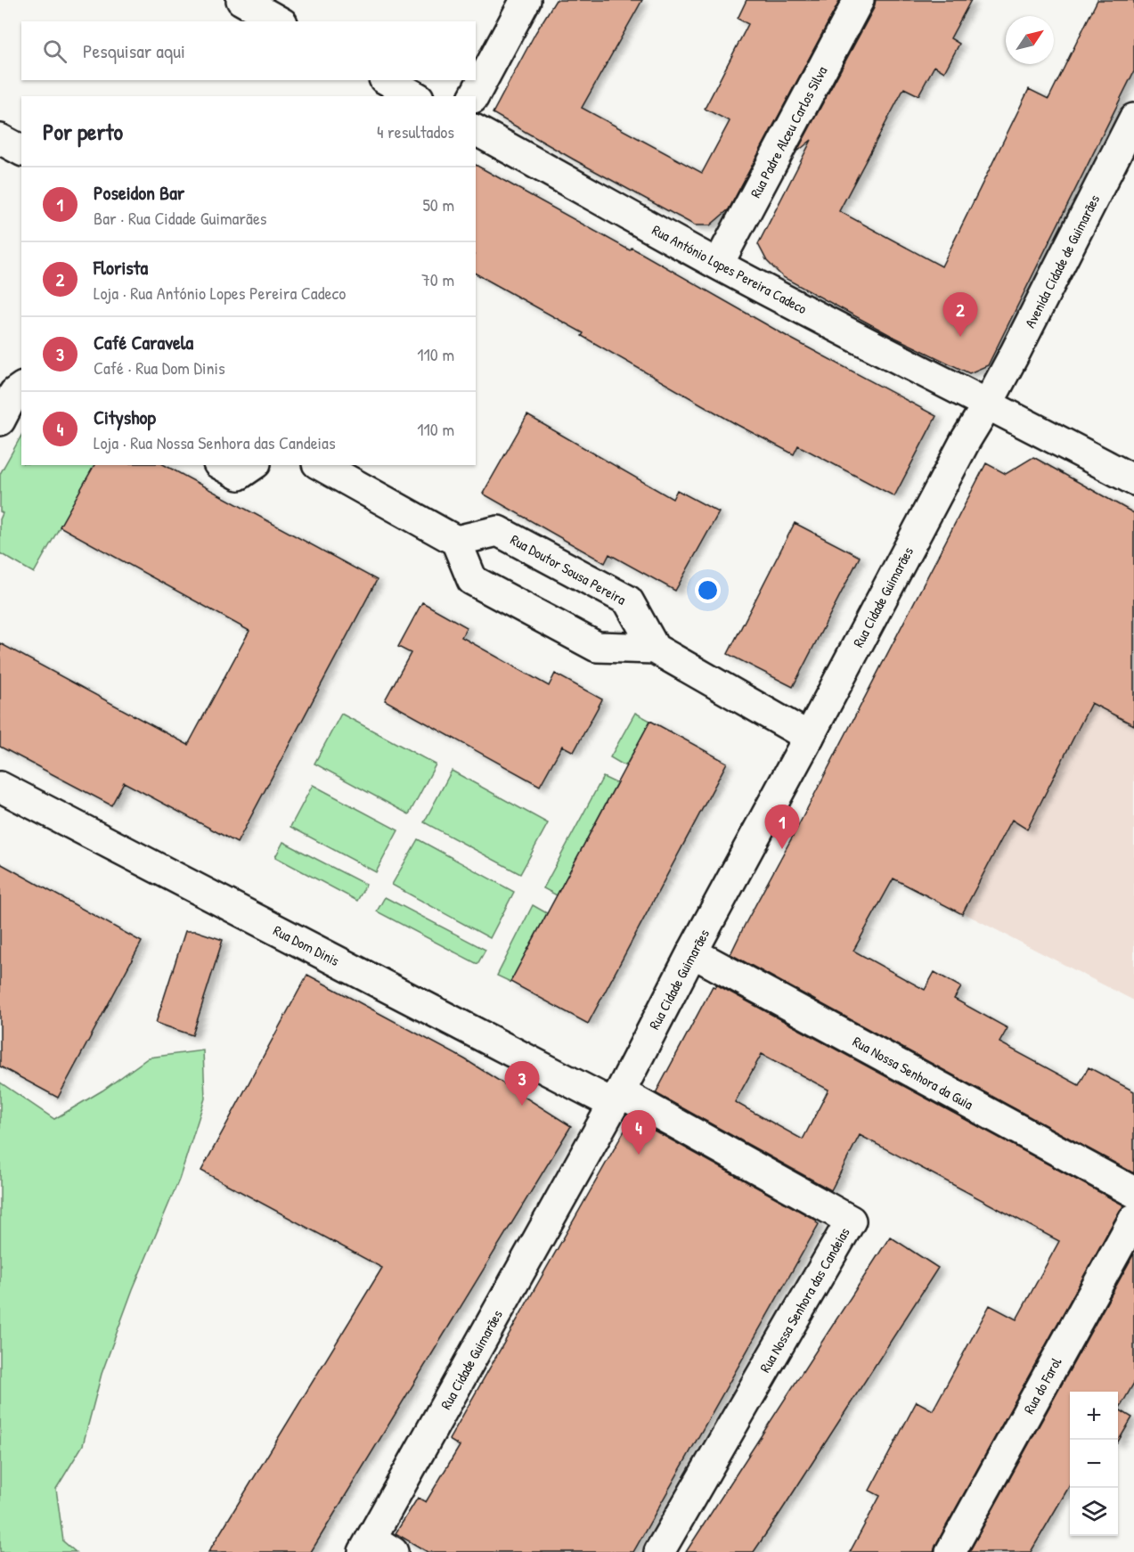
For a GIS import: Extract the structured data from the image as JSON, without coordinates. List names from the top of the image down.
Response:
{
  "streets": {
    "street": [
      "Rua Padre Alceu Carlos Silva",
      "Avenida Cidade de Guimarães",
      "Rua António Lopes Pereira Cadeco",
      "Rua Doutor Sousa Pereira",
      "Rua Cidade Guimarães",
      "Rua Dom Dinis",
      "Rua Nossa Senhora da Guia",
      "Rua Nossa Senhora das Candeias",
      "Rua do Farol"
    ]
  },
  "crossings": [
    ["Rua Padre Alceu Carlos Silva", "Rua António Lopes Pereira Cadeco"],
    ["Avenida Cidade de Guimarães", "Rua António Lopes Pereira Cadeco"],
    ["Avenida Cidade de Guimarães", "Rua Cidade Guimarães"],
    ["Rua António Lopes Pereira Cadeco", "Rua Cidade Guimarães"],
    ["Rua Cidade Guimarães", "Rua Dom Dinis"],
    ["Rua Cidade Guimarães", "Rua Nossa Senhora da Guia"],
    ["Rua Cidade Guimarães", "Rua Nossa Senhora das Candeias"],
    ["Rua Dom Dinis", "Rua Nossa Senhora das Candeias"]
  ],
  "north": "top right",
  "page": {
    "search": "Pesquisar aqui",
    "heading": ["Por perto", "4 resultados"],
    "list": [
      {
        "mark": "1",
        "name": "Poseidon Bar",
        "note": "Bar · Rua Cidade Guimarães",
        "value": "50 m"
      },
      {
        "mark": "2",
        "name": "Florista",
        "note": "Loja · Rua António Lopes Pereira Cadeco",
        "value": "70 m"
      },
      {
        "mark": "3",
        "name": "Café Caravela",
        "note": "Café · Rua Dom Dinis",
        "value": "110 m"
      },
      {
        "mark": "4",
        "name": "Cityshop",
        "note": "Loja · Rua Nossa Senhora das Candeias",
        "value": "110 m"
      }
    ],
    "pins": [
      "2",
      "1",
      "3",
      "4"
    ],
    "map_buttons": ["+", "−"]
  }
}
